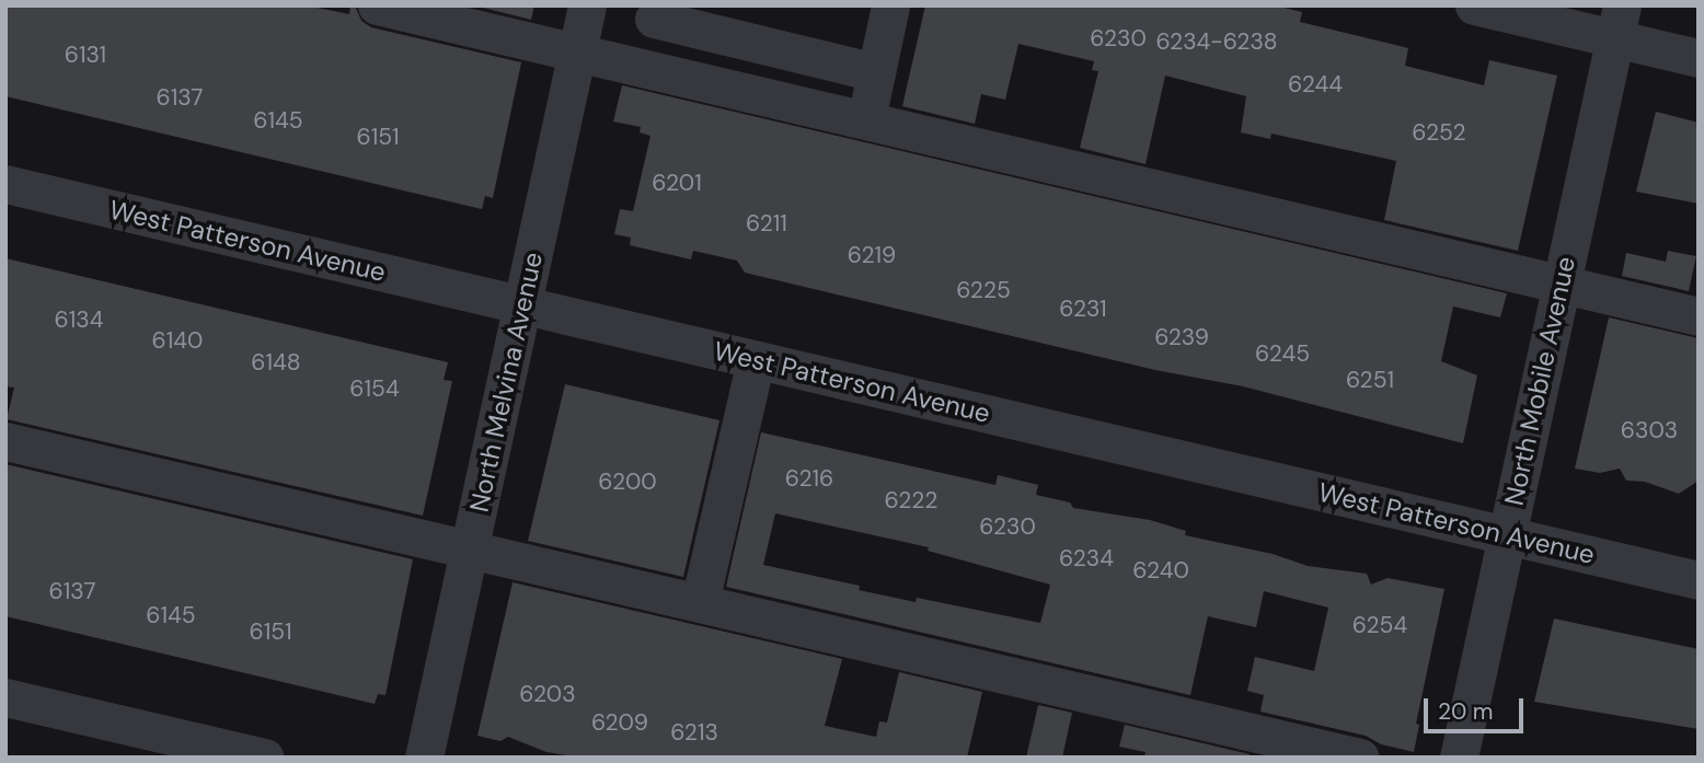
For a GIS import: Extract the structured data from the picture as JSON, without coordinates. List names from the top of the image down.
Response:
{
  "streets": {
    "street": ["West Patterson Avenue", "North Mobile Avenue", "North Melvina Avenue"]
  },
  "crossings": [
    ["West Patterson Avenue", "North Mobile Avenue"],
    ["West Patterson Avenue", "North Melvina Avenue"]
  ],
  "house_numbers": [
    "6230",
    "6234-6238",
    "6131",
    "6244",
    "6137",
    "6145",
    "6252",
    "6151",
    "6201",
    "6211",
    "6219",
    "6225",
    "6231",
    "6134",
    "6239",
    "6140",
    "6245",
    "6148",
    "6251",
    "6154",
    "6303",
    "6216",
    "6200",
    "6222",
    "6230",
    "6234",
    "6240",
    "6137",
    "6145",
    "6254",
    "6151",
    "6203",
    "6209",
    "6213"
  ],
  "scale_bar": "20 m"
}
